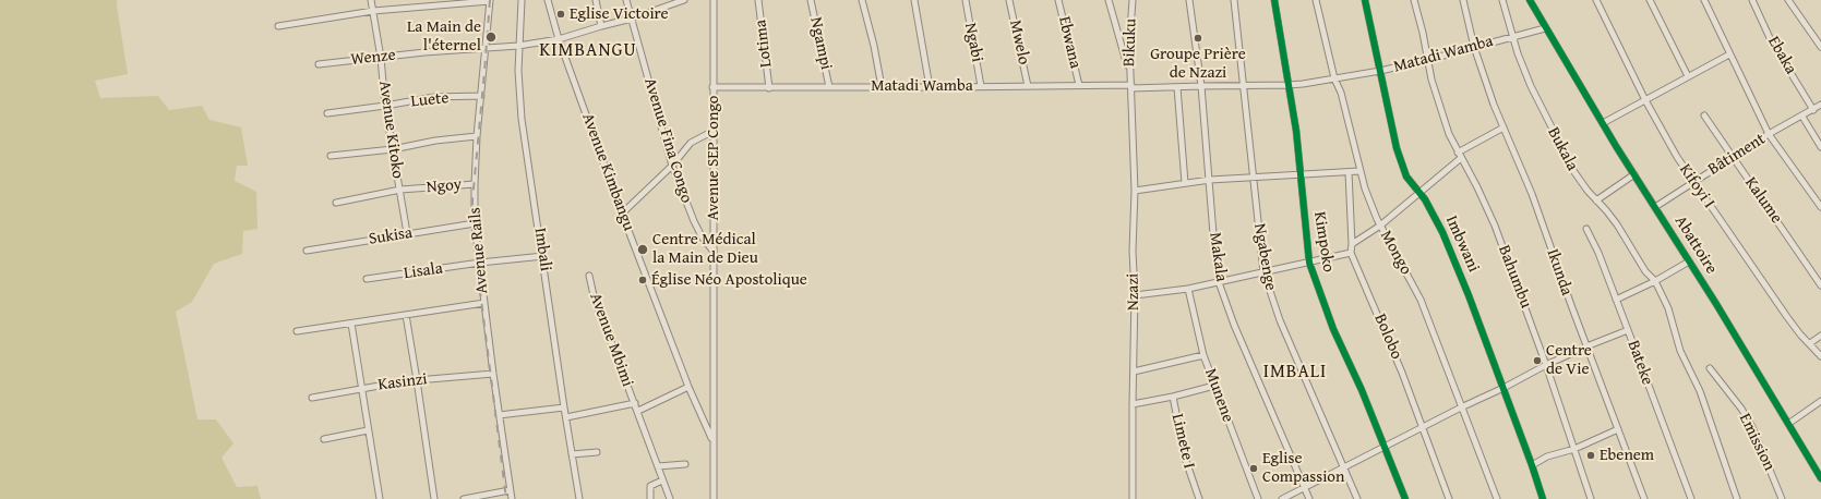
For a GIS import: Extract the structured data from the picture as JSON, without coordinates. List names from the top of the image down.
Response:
{
  "streets": {
    "street": [
      "Ngabi",
      "Mwelo",
      "Ebwana",
      "Bikuku",
      "Lotima",
      "Ngampi",
      "Matadi Wamba",
      "Ebaka",
      "Wenze",
      "Luete",
      "Avenue Kitoko",
      "Avenue Fina Congo",
      "Bukala",
      "Bâtiment",
      "Avenue SEP Congo",
      "Avenue Kimbangu",
      "Ngoy",
      "Kifoyi I",
      "Kalume",
      "Sukisa",
      "Kimpoko",
      "Imbwani",
      "Abattoire",
      "Imbali",
      "Avenue Rails",
      "Mongo",
      "Makala",
      "Ngabenge",
      "Lisala",
      "Ikunda",
      "Bahumbu",
      "Nzazi",
      "Bolobo",
      "Avenue Mbimi",
      "Bateke",
      "Kasinzi",
      "Munene",
      "Limete I",
      "Emission"
    ]
  },
  "crossings": [
    ["Ngabi", "Matadi Wamba"],
    ["Mwelo", "Matadi Wamba"],
    ["Ebwana", "Matadi Wamba"],
    ["Bikuku", "Matadi Wamba"],
    ["Bikuku", "Nzazi"],
    ["Lotima", "Matadi Wamba"],
    ["Ngampi", "Matadi Wamba"],
    ["Matadi Wamba", "Bukala"],
    ["Matadi Wamba", "Avenue SEP Congo"],
    ["Matadi Wamba", "Kimpoko"],
    ["Matadi Wamba", "Imbwani"],
    ["Matadi Wamba", "Abattoire"],
    ["Matadi Wamba", "Mongo"],
    ["Matadi Wamba", "Makala"],
    ["Matadi Wamba", "Ngabenge"],
    ["Matadi Wamba", "Ikunda"],
    ["Matadi Wamba", "Bahumbu"],
    ["Matadi Wamba", "Nzazi"],
    ["Ebaka", "Bâtiment"],
    ["Wenze", "Avenue Kitoko"],
    ["Wenze", "Avenue Fina Congo"],
    ["Wenze", "Avenue Kimbangu"],
    ["Wenze", "Imbali"],
    ["Wenze", "Avenue Rails"],
    ["Luete", "Avenue Kitoko"],
    ["Luete", "Avenue Rails"],
    ["Avenue Kitoko", "Ngoy"],
    ["Avenue Kitoko", "Sukisa"],
    ["Avenue Fina Congo", "Avenue SEP Congo"],
    ["Bâtiment", "Kifoyi I"],
    ["Bâtiment", "Kalume"],
    ["Bâtiment", "Abattoire"],
    ["Avenue SEP Congo", "Avenue Kimbangu"],
    ["Ngoy", "Avenue Rails"],
    ["Sukisa", "Avenue Rails"],
    ["Imbali", "Lisala"],
    ["Avenue Rails", "Lisala"],
    ["Avenue Rails", "Kasinzi"],
    ["Nzazi", "Limete I"]
  ],
  "districts": ["KIMBANGU", "IMBALI"],
  "places": [
    "Eglise Victoire",
    "La Main de l'éternel",
    "Groupe Prière de Nzazi",
    "Centre Médical la Main de Dieu",
    "Église Néo Apostolique",
    "Centre de Vie",
    "Ebenem",
    "Eglise Compassion"
  ]
}
